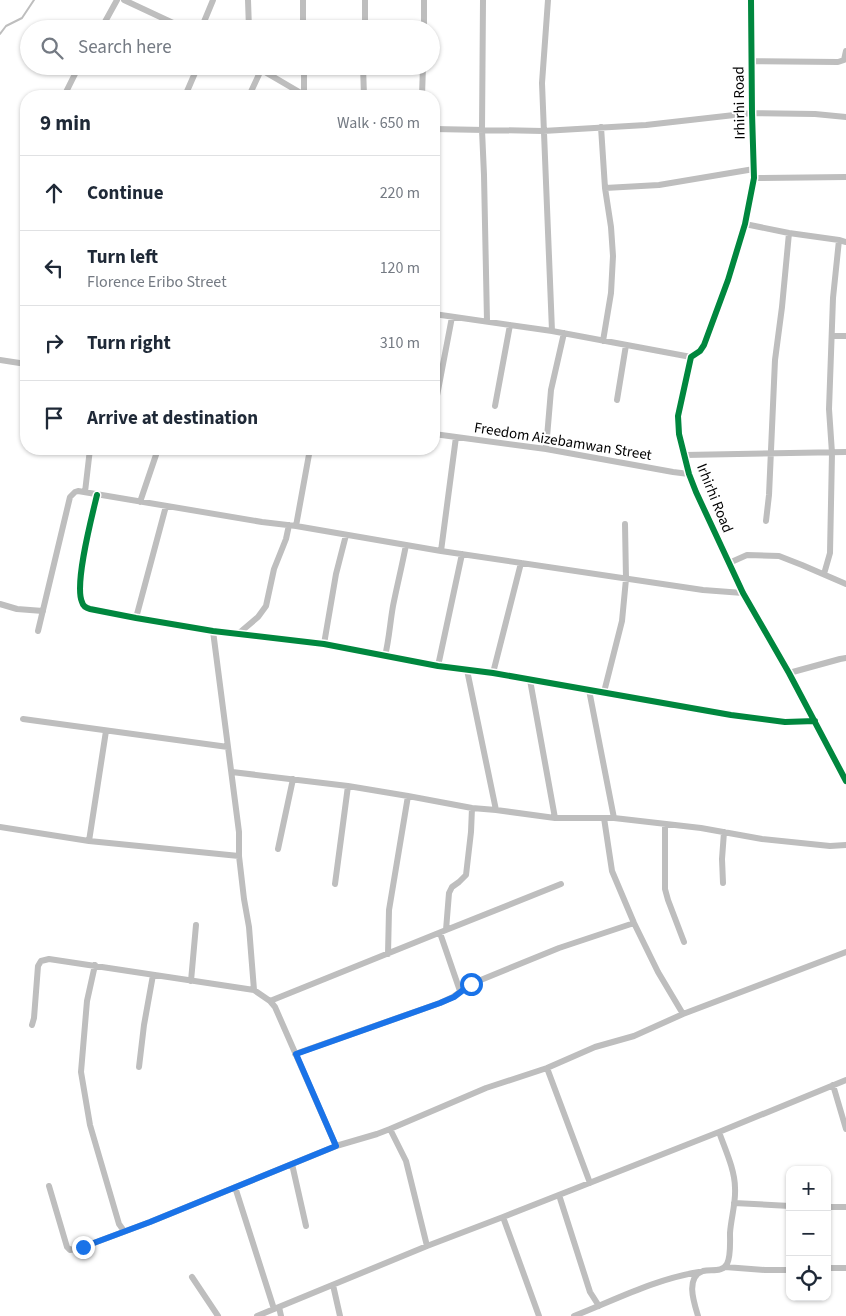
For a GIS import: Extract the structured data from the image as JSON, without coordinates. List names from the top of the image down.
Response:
{
  "streets": {
    "street": ["Irhirhi Road", "Freedom Aizebamwan Street"]
  },
  "crossings": [
    ["Irhirhi Road", "Freedom Aizebamwan Street"]
  ],
  "page": {
    "search": "Search here",
    "heading": ["9 min", "Walk · 650 m"],
    "list": [
      ["Continue", "220 m"],
      ["Turn left", "Florence Eribo Street", "120 m"],
      ["Turn right", "310 m"],
      "Arrive at destination"
    ],
    "map_buttons": ["+", "−"]
  }
}
